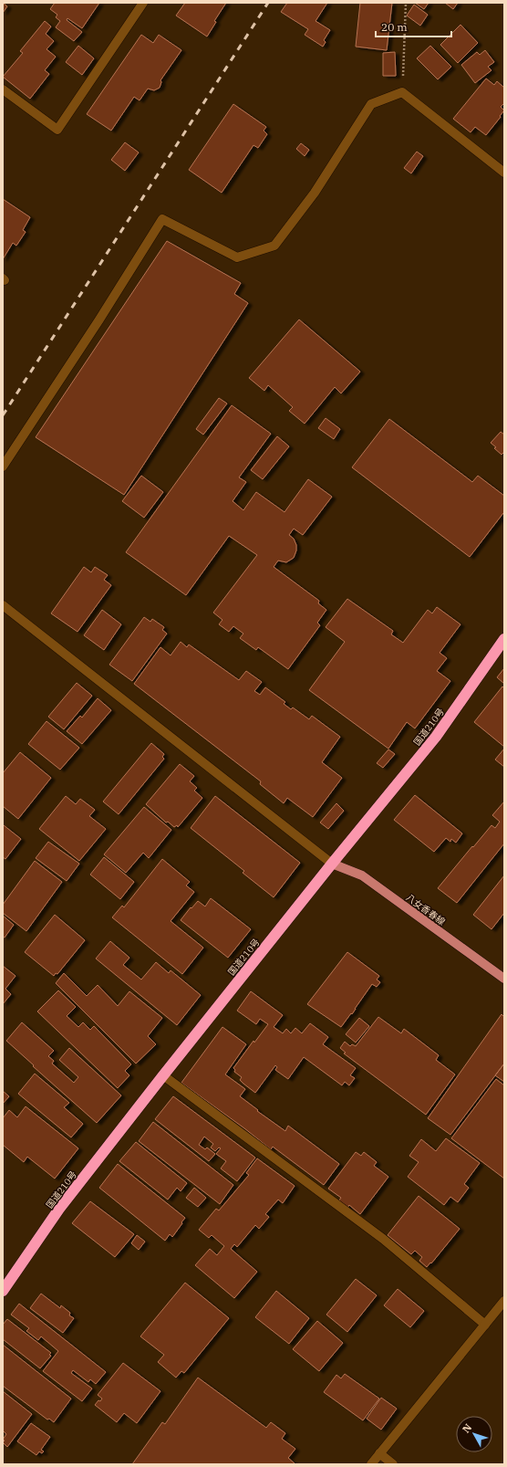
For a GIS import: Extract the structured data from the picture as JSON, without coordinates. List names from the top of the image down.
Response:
{
  "streets": {
    "highway": ["国道210号"],
    "main road": ["八女香春線"]
  },
  "crossings": [
    ["国道210号", "八女香春線"]
  ],
  "scale_bar": "20 m",
  "north": "top left"
}
